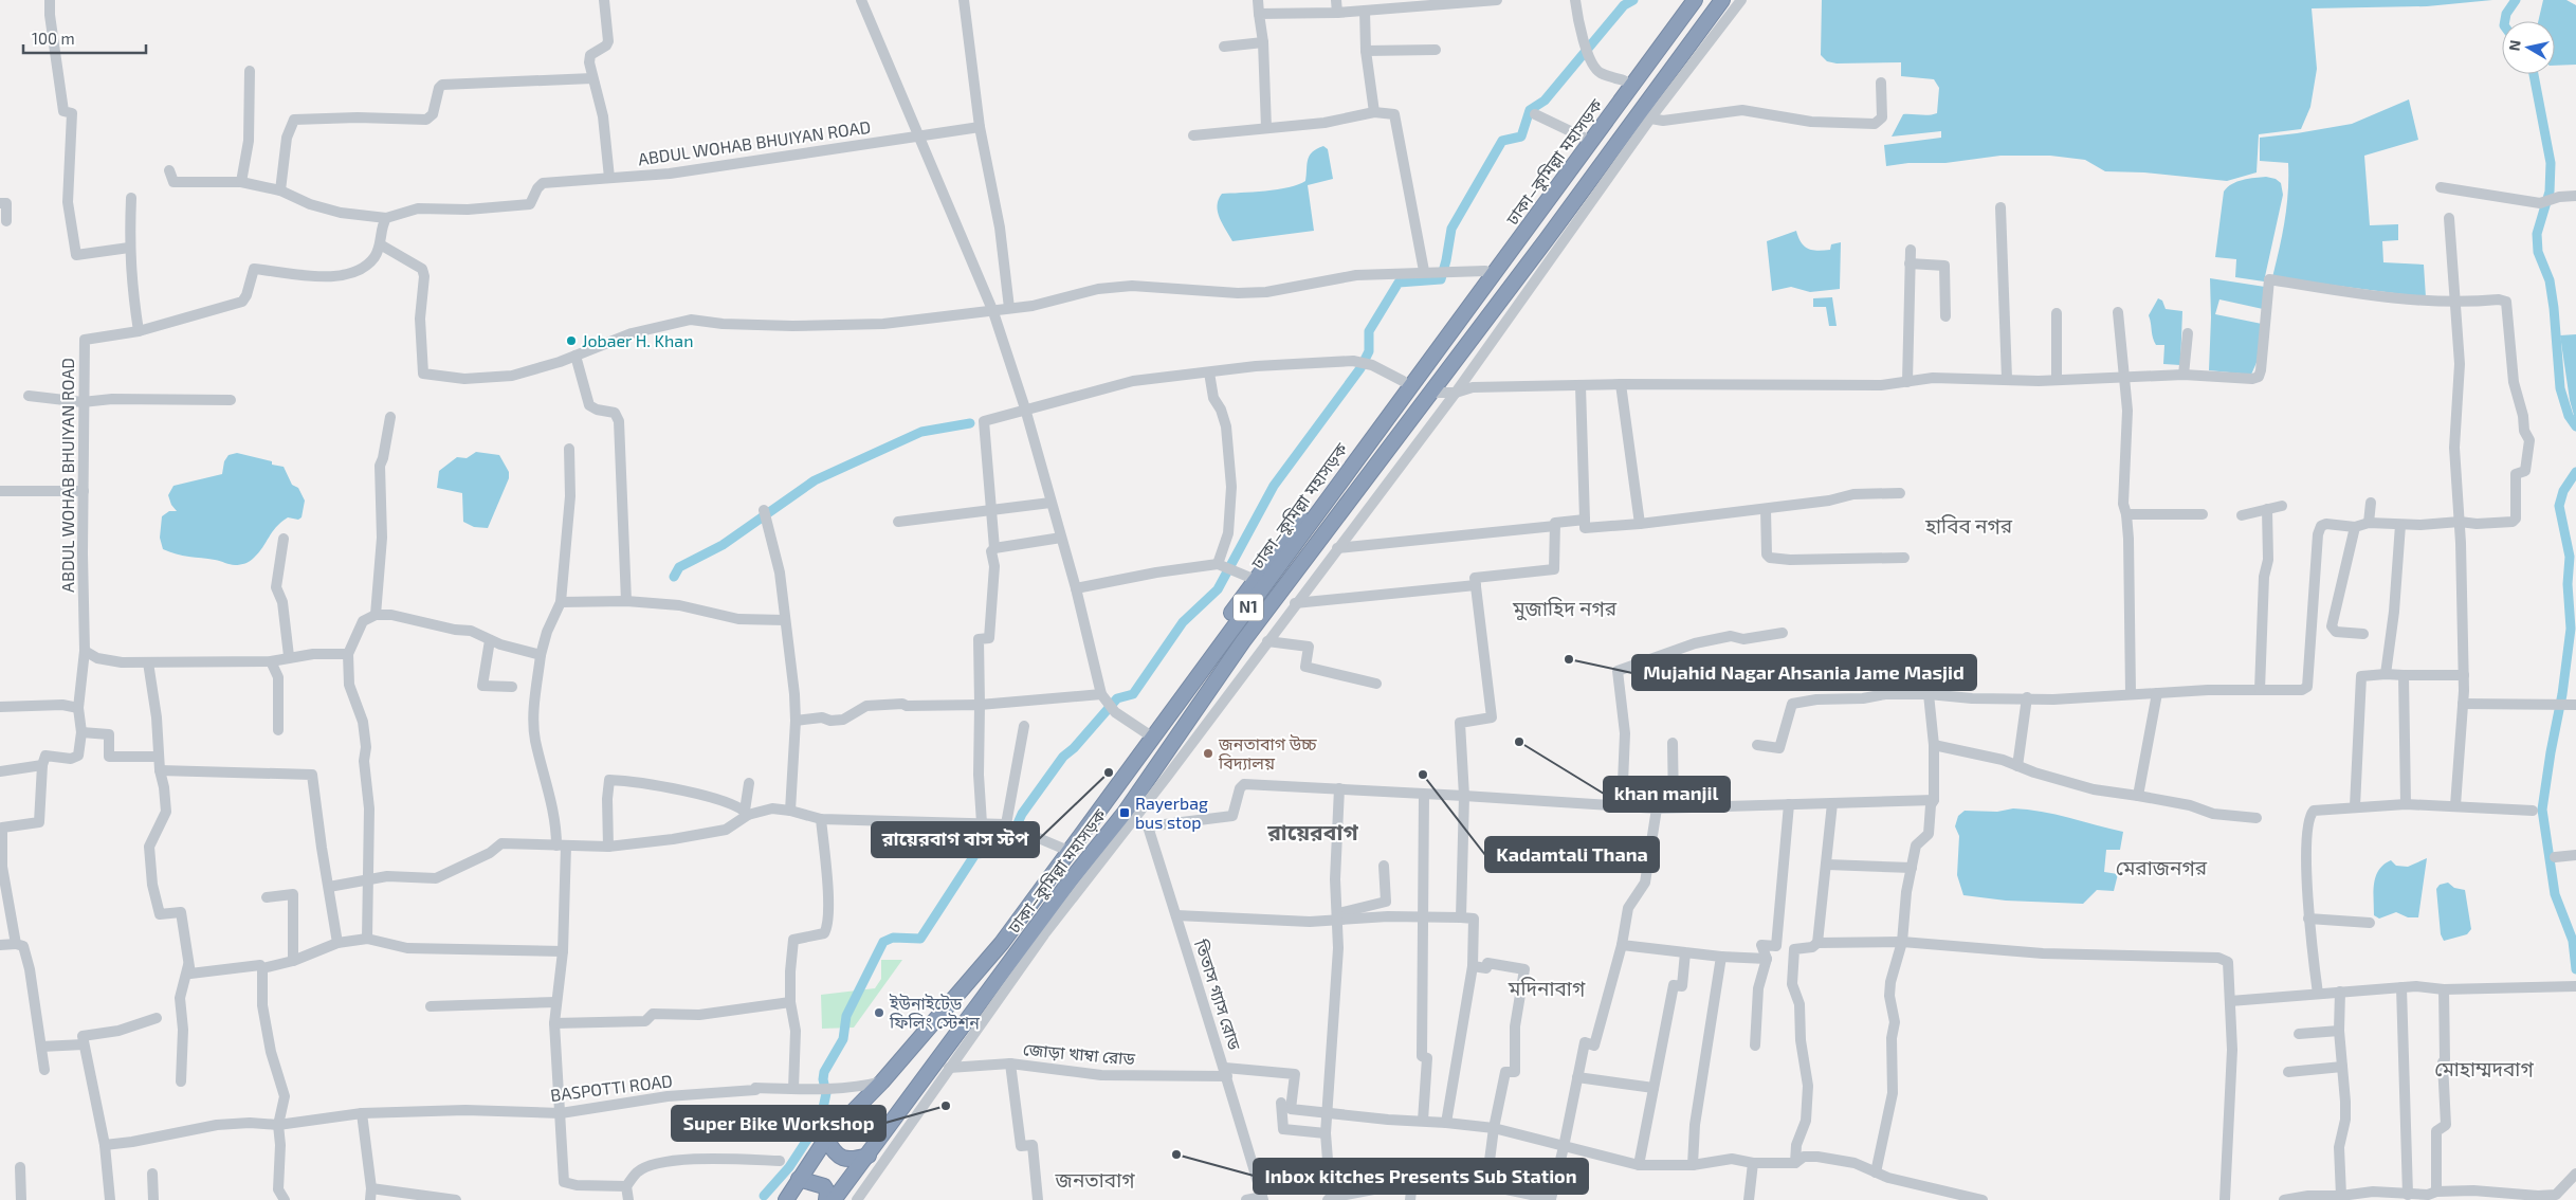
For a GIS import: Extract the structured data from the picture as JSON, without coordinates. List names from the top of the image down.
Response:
{
  "streets": {
    "highway": ["ঢাকা–কুমিল্লা মহাসড়ক", "N1"],
    "street": [
      "ABDUL WOHAB BHUIYAN ROAD",
      "তিতাস গ্যাস রোড",
      "জোড়া খাম্বা রোড",
      "BASPOTTI ROAD"
    ]
  },
  "crossings": [
    ["ঢাকা–কুমিল্লা মহাসড়ক", "জোড়া খাম্বা রোড"],
    ["ঢাকা–কুমিল্লা মহাসড়ক", "BASPOTTI ROAD"],
    ["তিতাস গ্যাস রোড", "জোড়া খাম্বা রোড"]
  ],
  "districts": [
    "হাবিব নগর",
    "মুজাহিদ নগর",
    "রায়েরবাগ",
    "মেরাজনগর",
    "মদিনাবাগ",
    "মোহাম্মদবাগ",
    "জনতাবাগ"
  ],
  "places": {
    "other": [
      "Jobaer H. Khan",
      "Mujahid Nagar Ahsania Jame Masjid",
      "khan manjil",
      "জনতাবাগ উচ্চ বিদ্যালয়",
      "রায়েরবাগ বাস স্টপ",
      "Kadamtali Thana",
      "ইউনাইটেড ফিলিং স্টেশন",
      "Super Bike Workshop",
      "Inbox kitches Presents Sub Station"
    ],
    "transit": ["Rayerbag bus stop"]
  },
  "scale_bar": "100 m",
  "north": "left"
}
